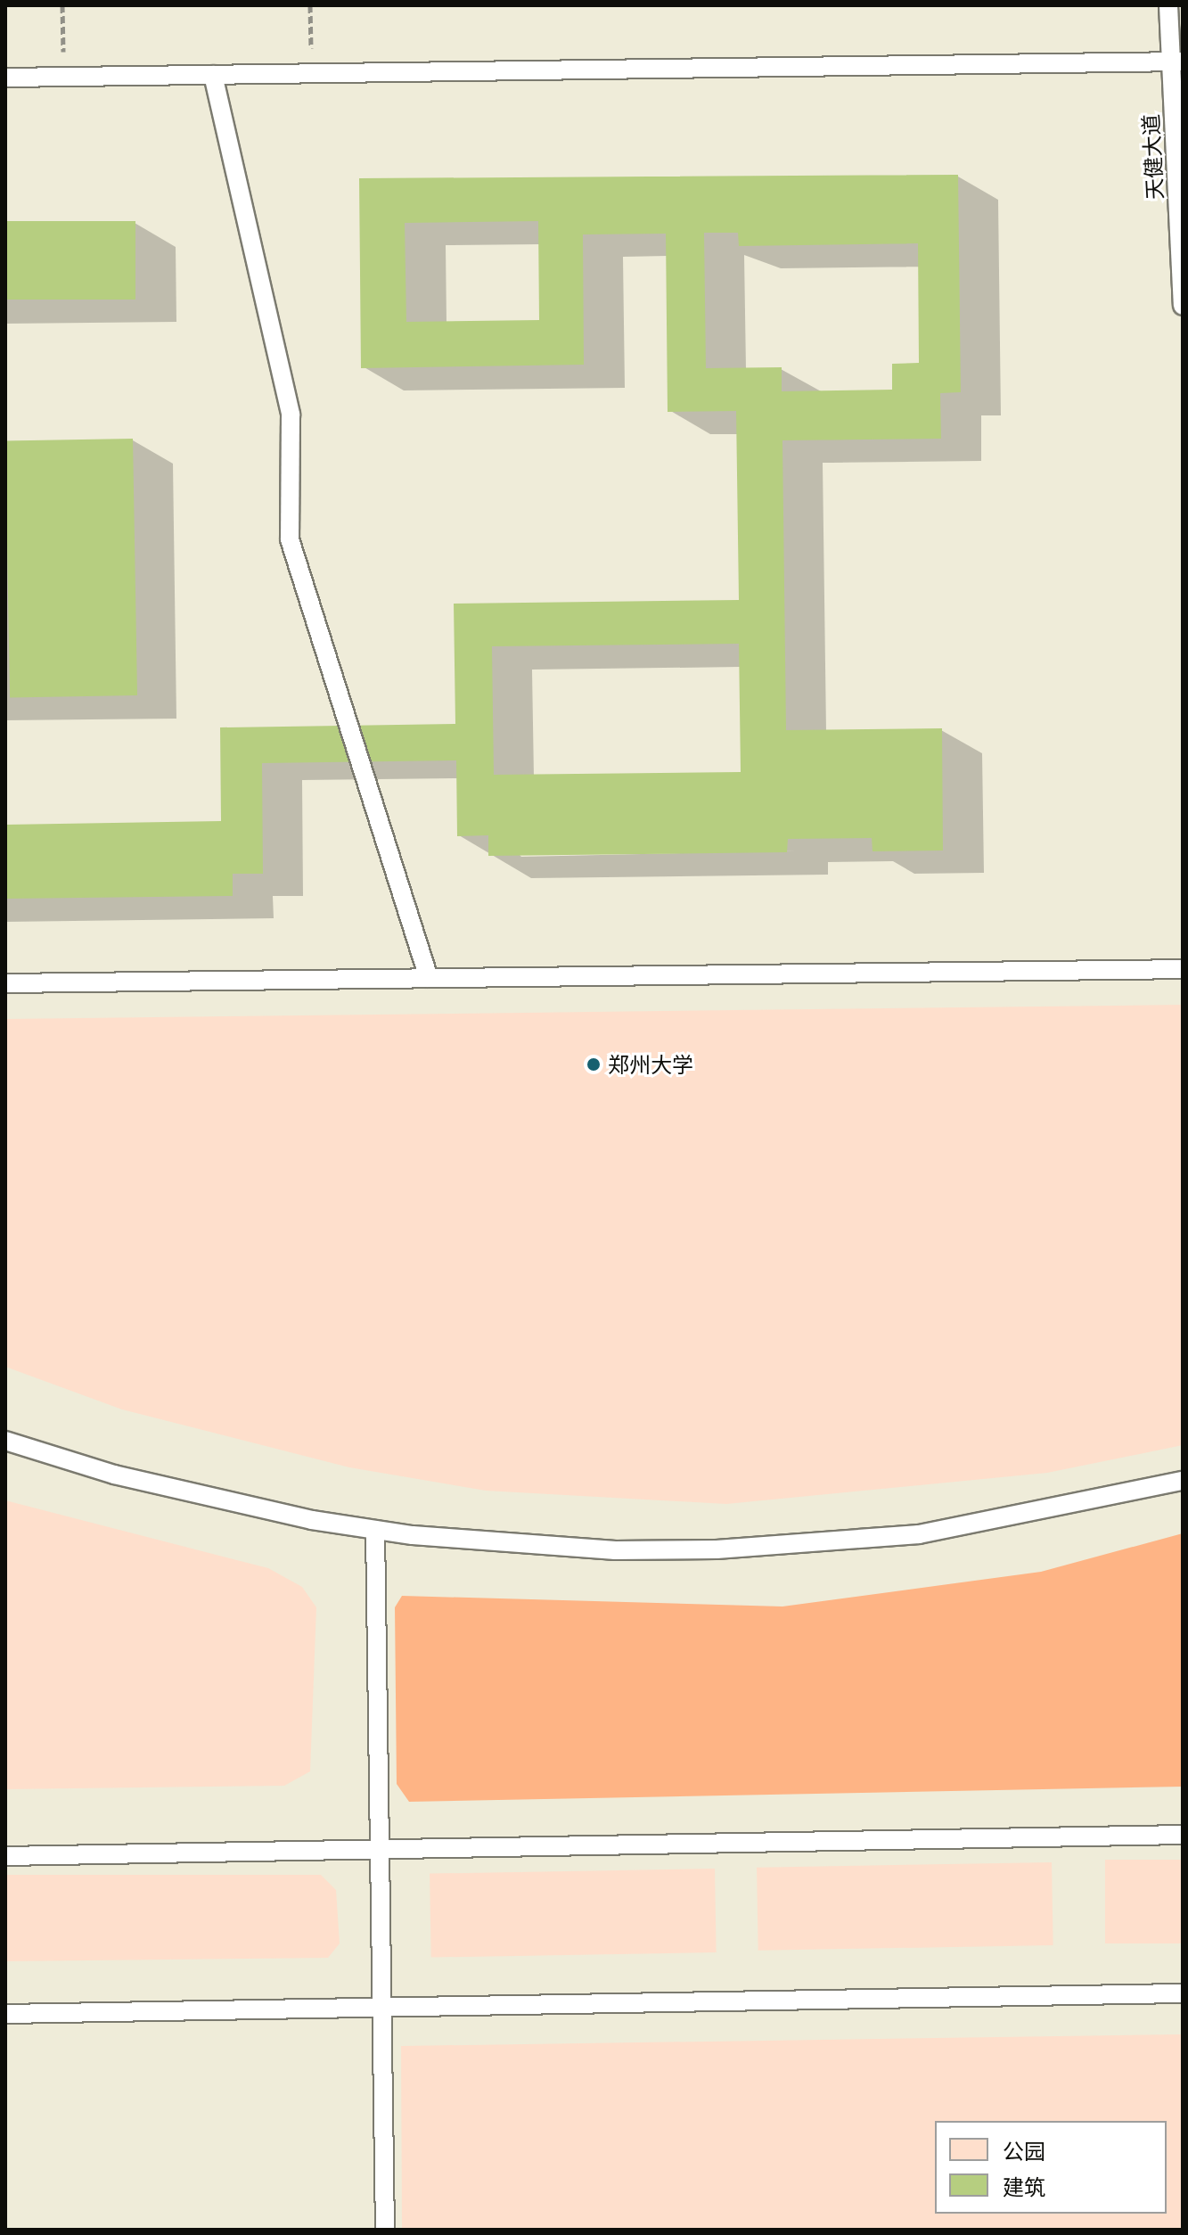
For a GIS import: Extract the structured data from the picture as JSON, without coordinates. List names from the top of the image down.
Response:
{
  "streets": {
    "lane": ["天健大道"]
  },
  "places": ["郑州大学"],
  "legend": ["公园", "建筑"]
}
